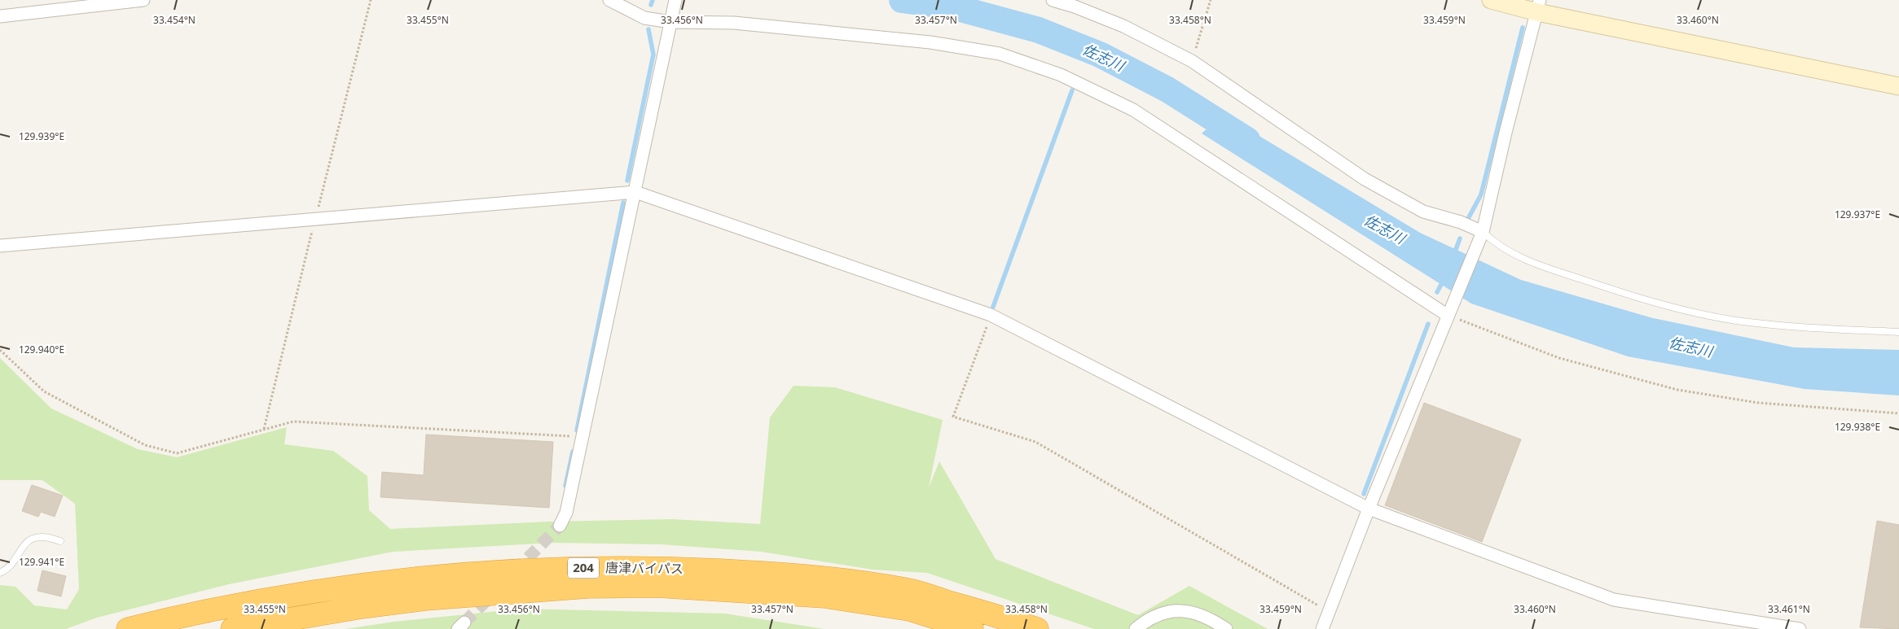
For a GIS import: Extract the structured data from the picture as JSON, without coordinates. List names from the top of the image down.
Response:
{
  "streets": {
    "highway": ["204", "唐津バイパス"]
  },
  "water": ["佐志川"],
  "coordinates": [
    "33.454°N",
    "33.455°N",
    "33.456°N",
    "33.457°N",
    "33.458°N",
    "33.459°N",
    "33.460°N",
    "129.939°E",
    "129.937°E",
    "129.940°E",
    "129.938°E",
    "129.941°E",
    "33.461°N"
  ]
}
